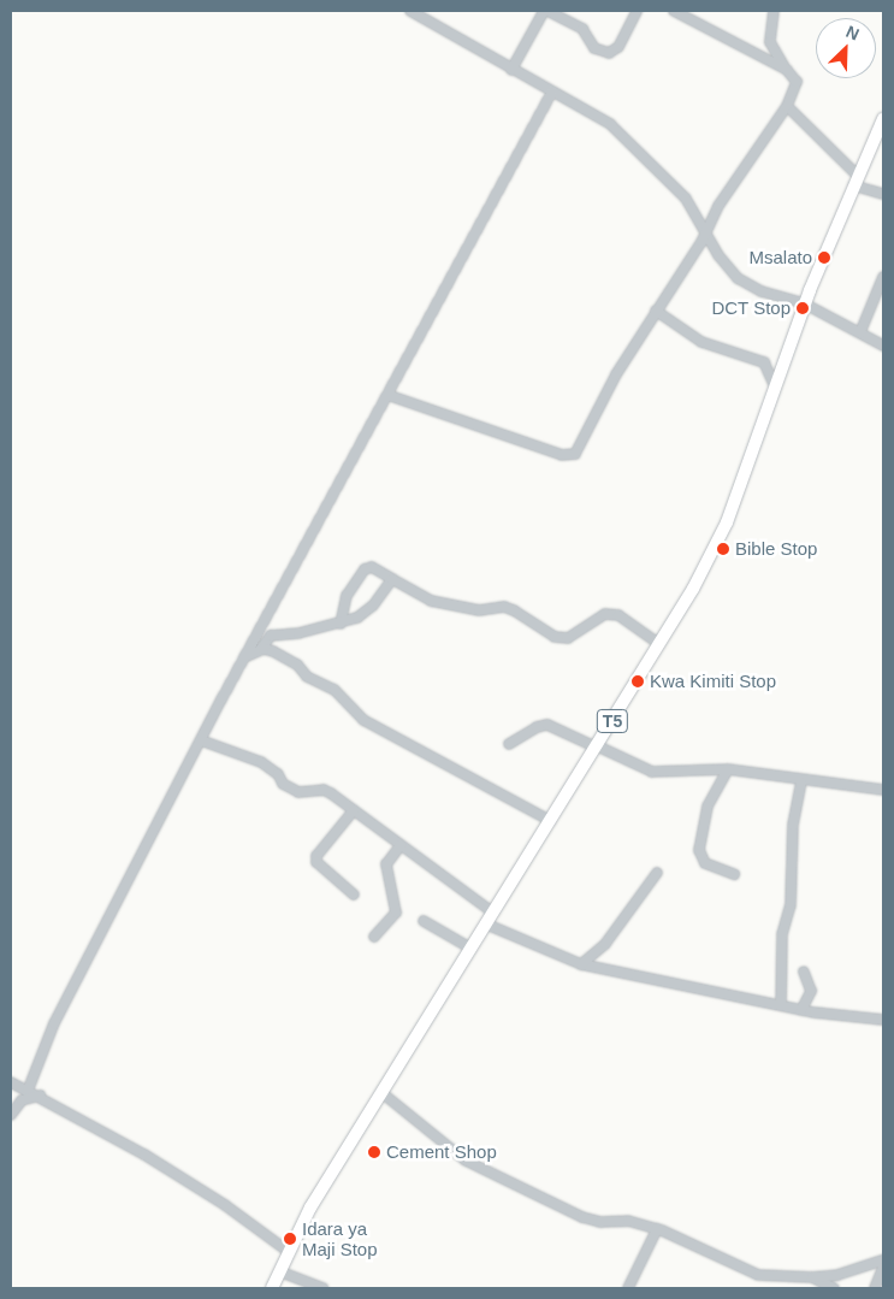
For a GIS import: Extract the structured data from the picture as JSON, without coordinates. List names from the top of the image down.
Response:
{
  "streets": {
    "highway": ["T5"]
  },
  "places": [
    "Msalato",
    "DCT Stop",
    "Bible Stop",
    "Kwa Kimiti Stop",
    "Cement Shop",
    "Idara ya Maji Stop"
  ],
  "north": "top right"
}
